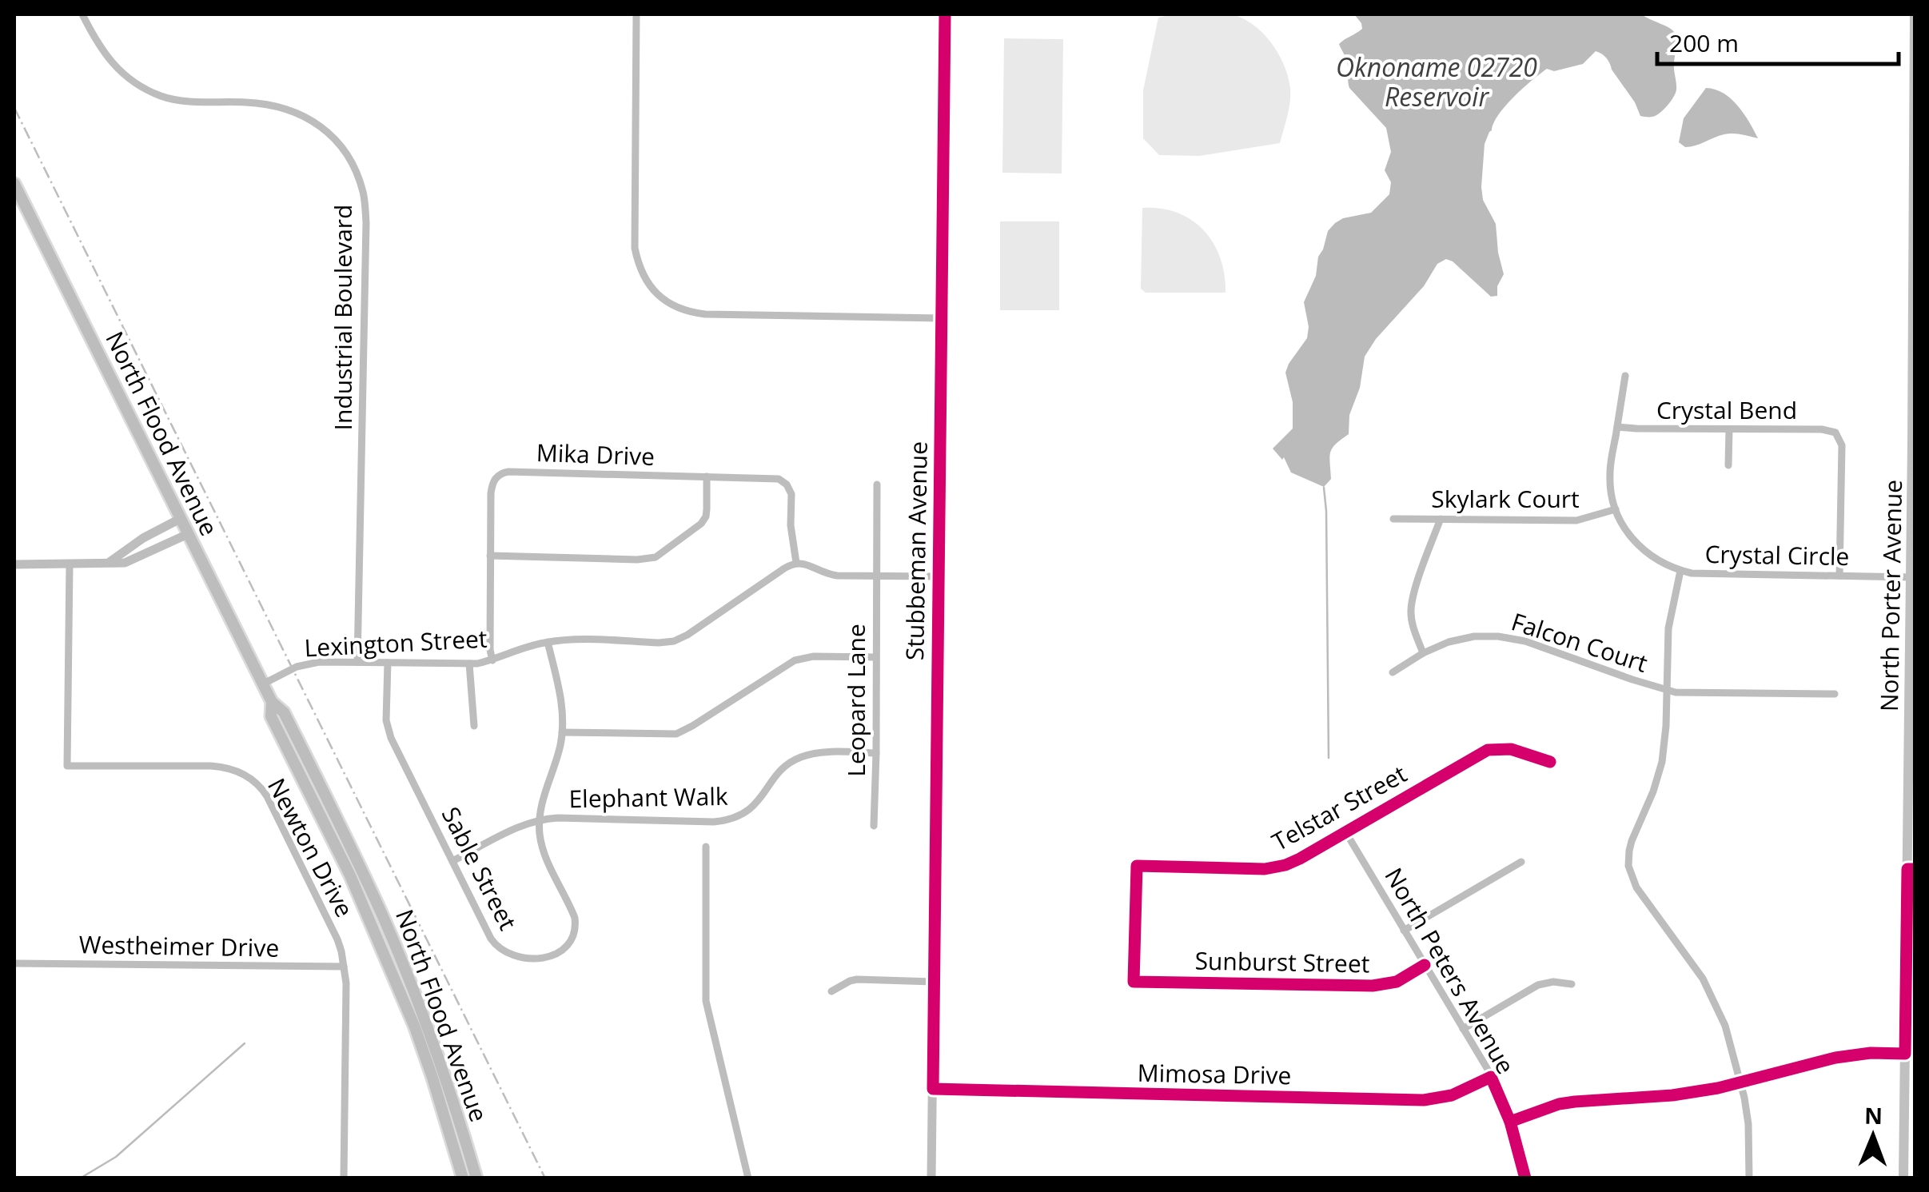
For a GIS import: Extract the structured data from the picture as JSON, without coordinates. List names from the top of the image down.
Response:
{
  "streets": {
    "main road": ["North Flood Avenue", "North Porter Avenue"],
    "street": [
      "Industrial Boulevard",
      "Crystal Bend",
      "Mika Drive",
      "Skylark Court",
      "Stubbeman Avenue",
      "Crystal Circle",
      "Falcon Court",
      "Lexington Street",
      "Leopard Lane",
      "Elephant Walk",
      "Telstar Street",
      "Newton Drive",
      "Sable Street",
      "Westheimer Drive",
      "Sunburst Street",
      "North Peters Avenue",
      "Mimosa Drive"
    ]
  },
  "crossings": [
    ["Industrial Boulevard", "Lexington Street"],
    ["Crystal Bend", "Crystal Circle"],
    ["North Flood Avenue", "Lexington Street"],
    ["Mika Drive", "Lexington Street"],
    ["Skylark Court", "Crystal Circle"],
    ["Stubbeman Avenue", "Mimosa Drive"],
    ["Crystal Circle", "North Porter Avenue"],
    ["Lexington Street", "Sable Street"],
    ["Leopard Lane", "Elephant Walk"],
    ["Elephant Walk", "Sable Street"],
    ["Telstar Street", "Sunburst Street"],
    ["Telstar Street", "North Peters Avenue"],
    ["Newton Drive", "Westheimer Drive"],
    ["Sunburst Street", "North Peters Avenue"],
    ["North Peters Avenue", "Mimosa Drive"]
  ],
  "water": ["Oknoname 02720 Reservoir"],
  "scale_bar": "200 m",
  "north": "top"
}
